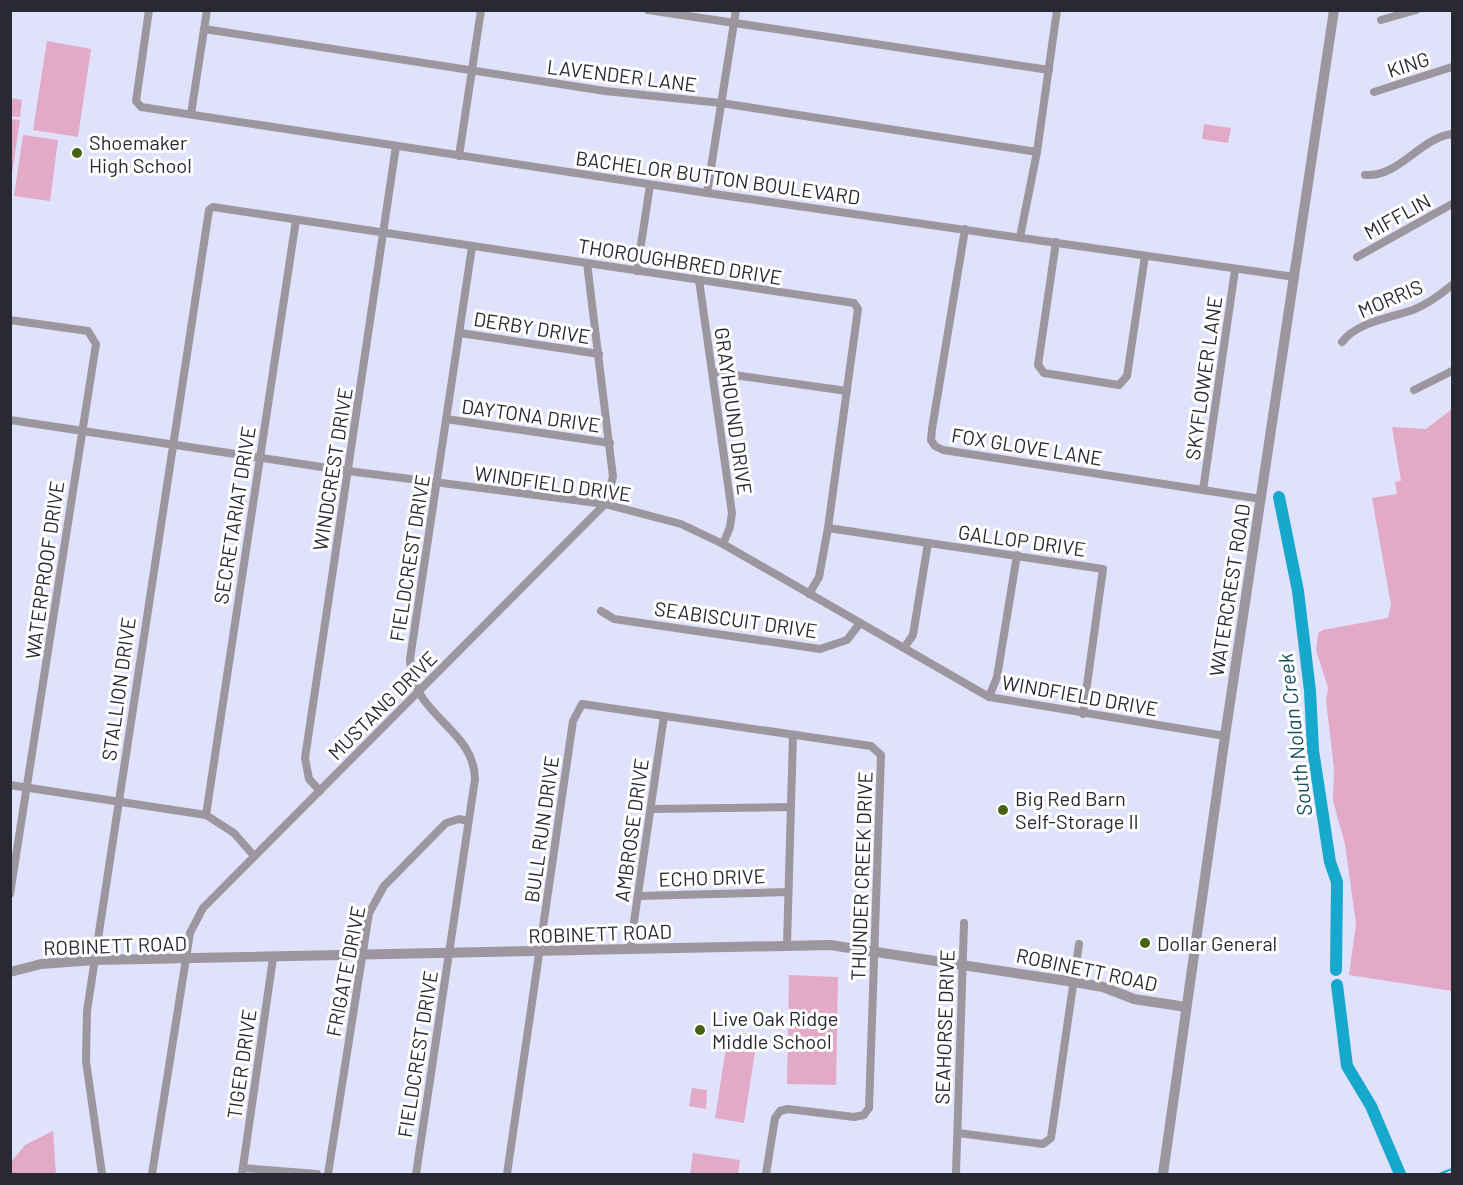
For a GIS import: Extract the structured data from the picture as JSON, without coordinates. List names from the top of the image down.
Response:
{
  "streets": {
    "street": [
      "KING",
      "LAVENDER LANE",
      "BACHELOR BUTTON BOULEVARD",
      "MIFFLIN",
      "THOROUGHBRED DRIVE",
      "MORRIS",
      "DERBY DRIVE",
      "SKYFLOWER LANE",
      "GRAYHOUND DRIVE",
      "DAYTONA DRIVE",
      "FOX GLOVE LANE",
      "WINDCREST DRIVE",
      "WINDFIELD DRIVE",
      "SECRETARIAT DRIVE",
      "GALLOP DRIVE",
      "FIELDCREST DRIVE",
      "WATERPROOF DRIVE",
      "WATERCREST ROAD",
      "SEABISCUIT DRIVE",
      "STALLION DRIVE",
      "MUSTANG DRIVE",
      "BULL RUN DRIVE",
      "AMBROSE DRIVE",
      "THUNDER CREEK DRIVE",
      "ECHO DRIVE",
      "ROBINETT ROAD",
      "FRIGATE DRIVE",
      "SEAHORSE DRIVE",
      "TIGER DRIVE"
    ]
  },
  "crossings": [
    ["BACHELOR BUTTON BOULEVARD", "SKYFLOWER LANE"],
    ["BACHELOR BUTTON BOULEVARD", "FOX GLOVE LANE"],
    ["BACHELOR BUTTON BOULEVARD", "WINDCREST DRIVE"],
    ["BACHELOR BUTTON BOULEVARD", "WATERCREST ROAD"],
    ["THOROUGHBRED DRIVE", "GRAYHOUND DRIVE"],
    ["THOROUGHBRED DRIVE", "WINDCREST DRIVE"],
    ["THOROUGHBRED DRIVE", "WINDFIELD DRIVE"],
    ["THOROUGHBRED DRIVE", "SECRETARIAT DRIVE"],
    ["THOROUGHBRED DRIVE", "GALLOP DRIVE"],
    ["THOROUGHBRED DRIVE", "FIELDCREST DRIVE"],
    ["THOROUGHBRED DRIVE", "STALLION DRIVE"],
    ["THOROUGHBRED DRIVE", "MUSTANG DRIVE"],
    ["DERBY DRIVE", "FIELDCREST DRIVE"],
    ["DERBY DRIVE", "MUSTANG DRIVE"],
    ["SKYFLOWER LANE", "FOX GLOVE LANE"],
    ["GRAYHOUND DRIVE", "WINDFIELD DRIVE"],
    ["DAYTONA DRIVE", "FIELDCREST DRIVE"],
    ["DAYTONA DRIVE", "MUSTANG DRIVE"],
    ["FOX GLOVE LANE", "WATERCREST ROAD"],
    ["WINDCREST DRIVE", "WINDFIELD DRIVE"],
    ["WINDCREST DRIVE", "MUSTANG DRIVE"],
    ["WINDFIELD DRIVE", "SECRETARIAT DRIVE"],
    ["WINDFIELD DRIVE", "GALLOP DRIVE"],
    ["WINDFIELD DRIVE", "FIELDCREST DRIVE"],
    ["WINDFIELD DRIVE", "WATERPROOF DRIVE"],
    ["WINDFIELD DRIVE", "WATERCREST ROAD"],
    ["WINDFIELD DRIVE", "SEABISCUIT DRIVE"],
    ["WINDFIELD DRIVE", "STALLION DRIVE"],
    ["WINDFIELD DRIVE", "MUSTANG DRIVE"],
    ["FIELDCREST DRIVE", "MUSTANG DRIVE"],
    ["FIELDCREST DRIVE", "ROBINETT ROAD"],
    ["FIELDCREST DRIVE", "FRIGATE DRIVE"],
    ["WATERCREST ROAD", "ROBINETT ROAD"],
    ["STALLION DRIVE", "ROBINETT ROAD"],
    ["MUSTANG DRIVE", "ROBINETT ROAD"],
    ["BULL RUN DRIVE", "THUNDER CREEK DRIVE"],
    ["BULL RUN DRIVE", "ROBINETT ROAD"],
    ["AMBROSE DRIVE", "THUNDER CREEK DRIVE"],
    ["AMBROSE DRIVE", "ECHO DRIVE"],
    ["AMBROSE DRIVE", "ROBINETT ROAD"],
    ["THUNDER CREEK DRIVE", "ROBINETT ROAD"],
    ["ROBINETT ROAD", "FRIGATE DRIVE"],
    ["ROBINETT ROAD", "SEAHORSE DRIVE"],
    ["ROBINETT ROAD", "TIGER DRIVE"]
  ],
  "water": ["South Nolan Creek"],
  "places": [
    "Shoemaker High School",
    "Big Red Barn Self-Storage II",
    "Dollar General",
    "Live Oak Ridge Middle School"
  ]
}
